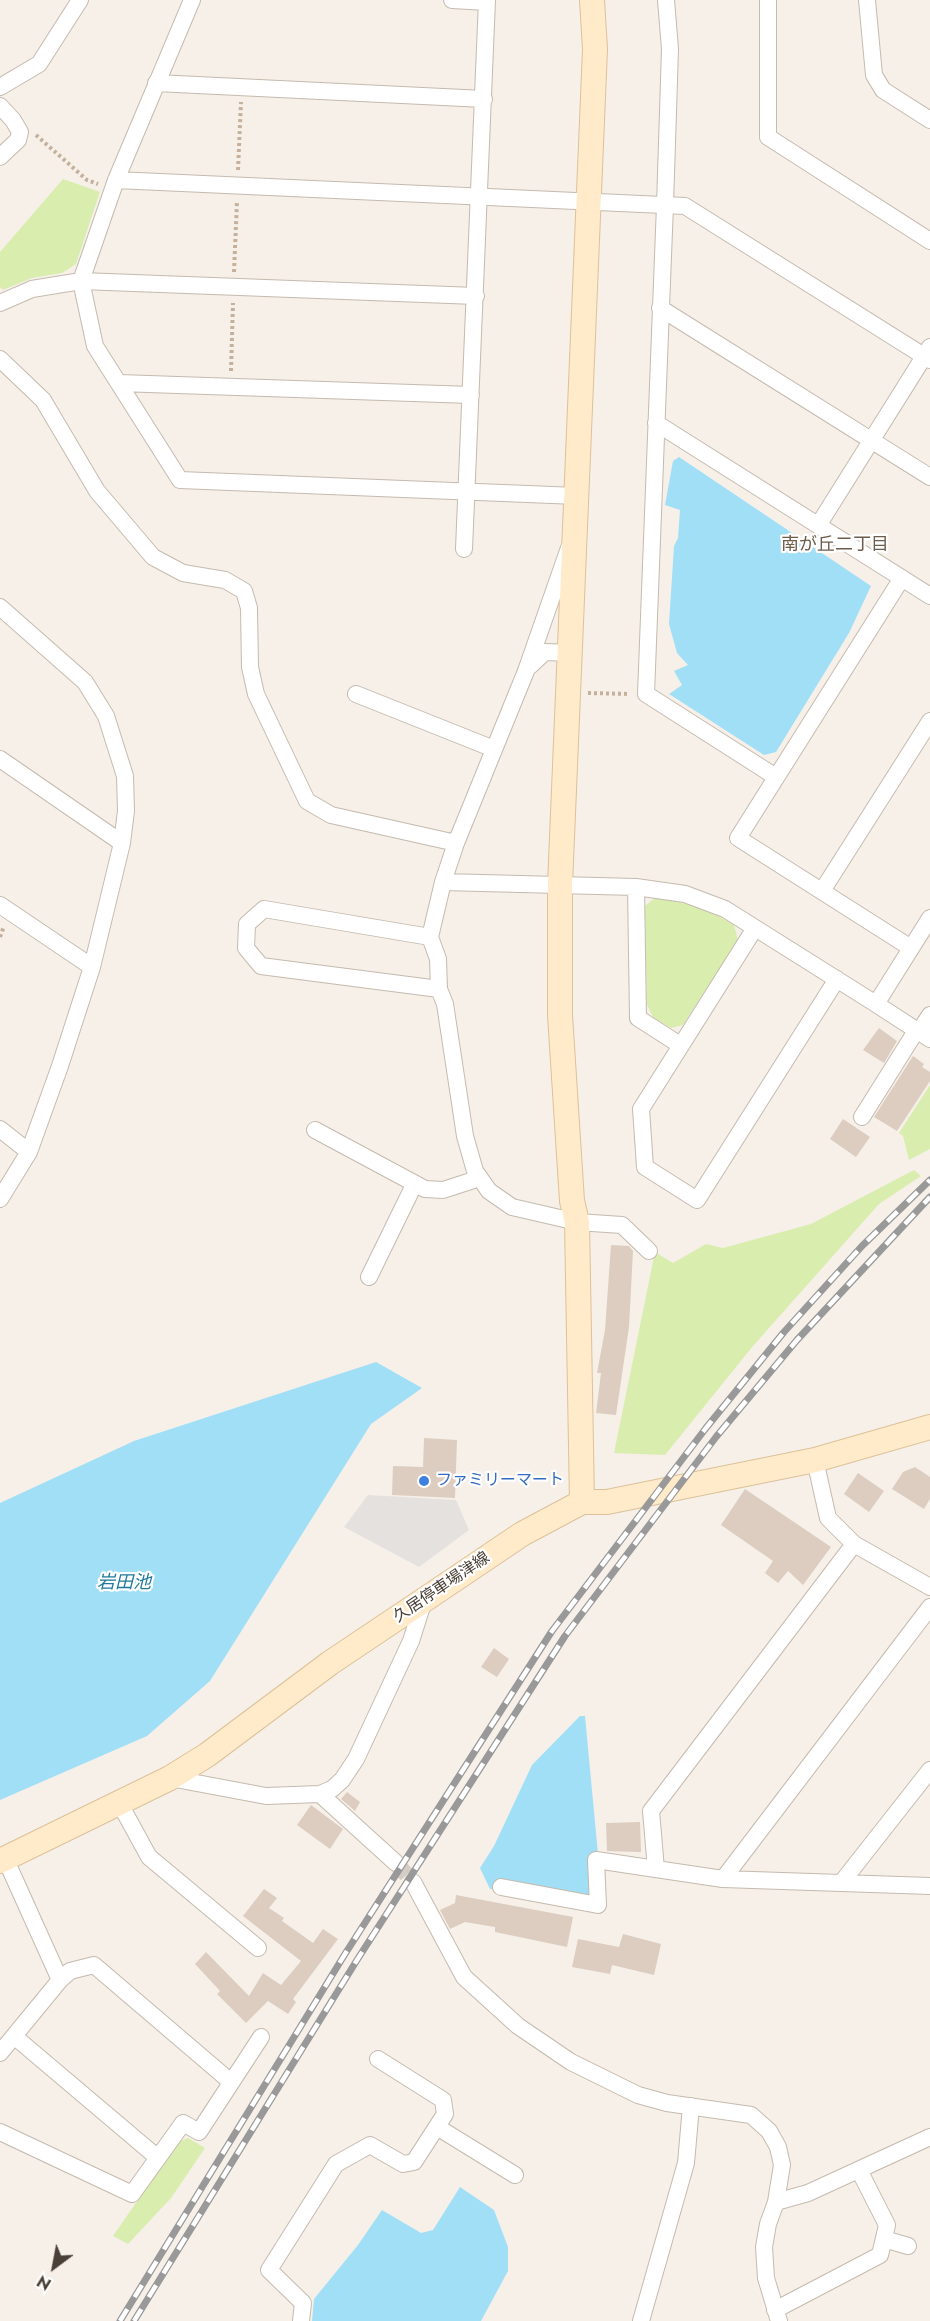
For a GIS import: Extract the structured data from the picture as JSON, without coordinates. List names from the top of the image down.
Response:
{
  "streets": {
    "street": ["久居停車場津線"]
  },
  "districts": ["南が丘二丁目"],
  "water": ["岩田池"],
  "places": ["ファミリーマート"],
  "north": "bottom left"
}
